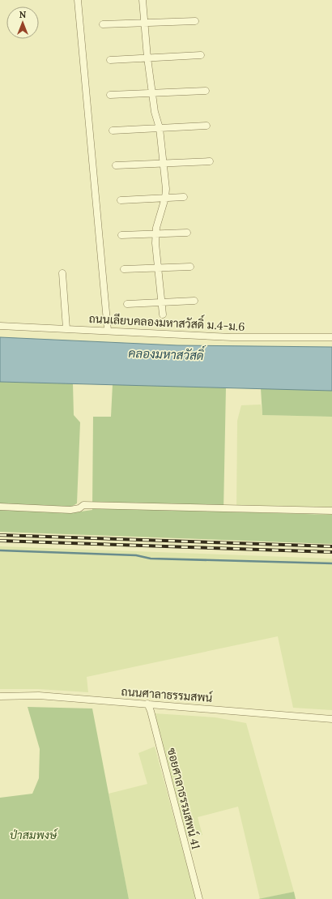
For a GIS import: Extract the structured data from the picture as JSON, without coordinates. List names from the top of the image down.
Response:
{
  "streets": {
    "street": ["ถนนเลียบคลองมหาสวัสดิ์ ม.4-ม.6", "ถนนศาลาธรรมสพน์", "ซอยศาลาธรรมสพน์ 41"]
  },
  "crossings": [
    ["ถนนศาลาธรรมสพน์", "ซอยศาลาธรรมสพน์ 41"]
  ],
  "water": ["คลองมหาสวัสดิ์"],
  "parks": ["ป่าสมพงษ์"],
  "north": "top"
}
